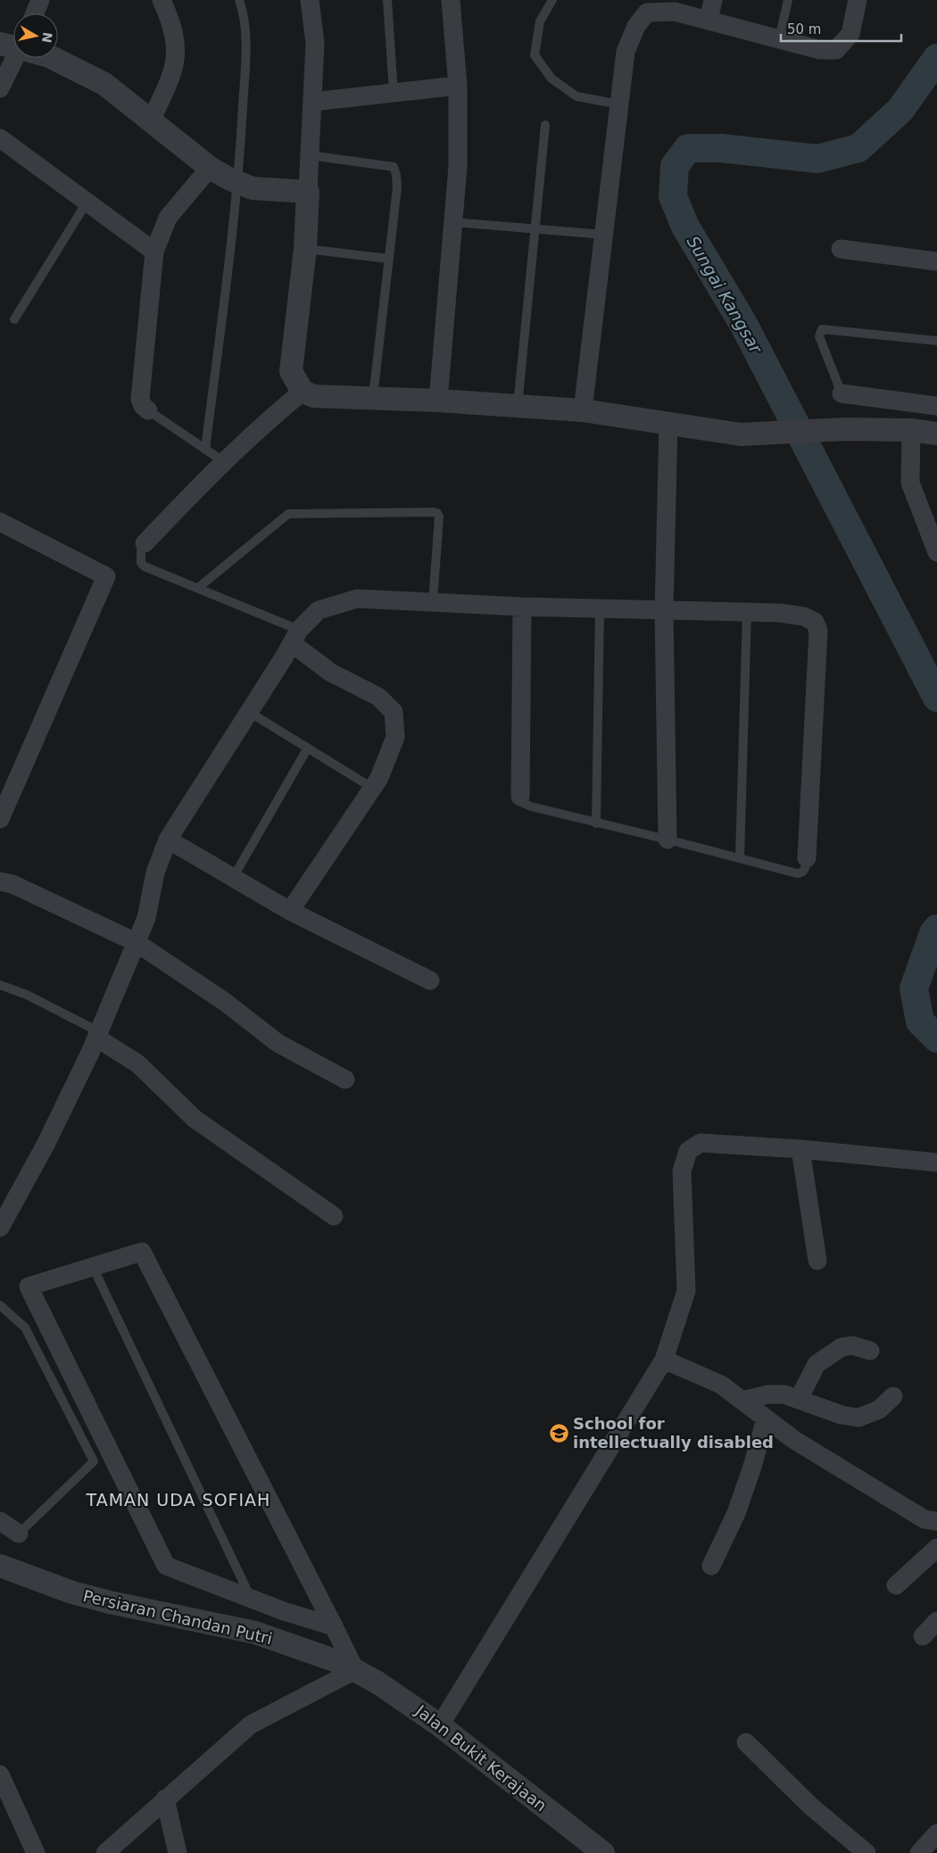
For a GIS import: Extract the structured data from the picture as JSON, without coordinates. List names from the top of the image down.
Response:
{
  "streets": {
    "street": ["Persiaran Chandan Putri", "Jalan Bukit Kerajaan"]
  },
  "crossings": [
    ["Persiaran Chandan Putri", "Jalan Bukit Kerajaan"]
  ],
  "districts": ["TAMAN UDA SOFIAH"],
  "water": ["Sungai Kangsar"],
  "places": {
    "school or university": ["School for intellectually disabled"]
  },
  "scale_bar": "50 m",
  "north": "right"
}
